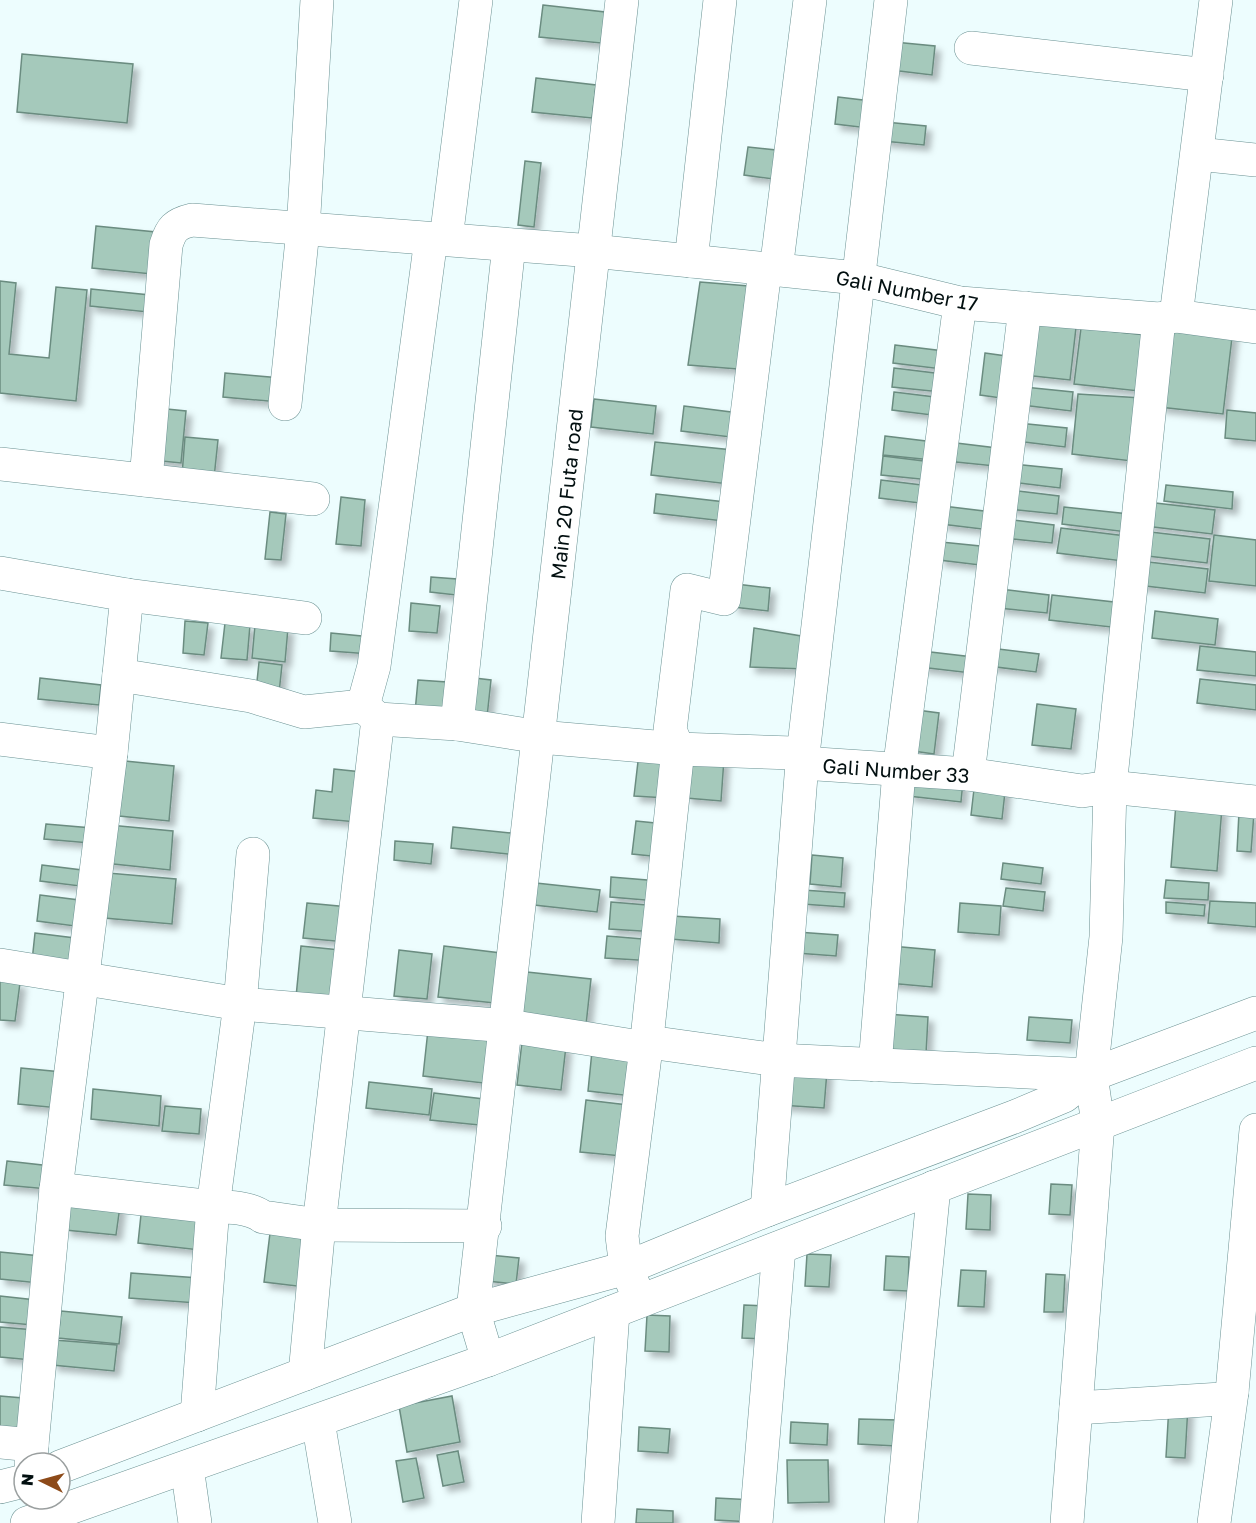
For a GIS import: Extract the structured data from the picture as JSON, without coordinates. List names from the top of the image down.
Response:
{
  "streets": {
    "street": ["Gali Number 17", "Main 20 Futa road", "Gali Number 33"]
  },
  "crossings": [
    ["Gali Number 17", "Main 20 Futa road"],
    ["Main 20 Futa road", "Gali Number 33"]
  ],
  "north": "left"
}
